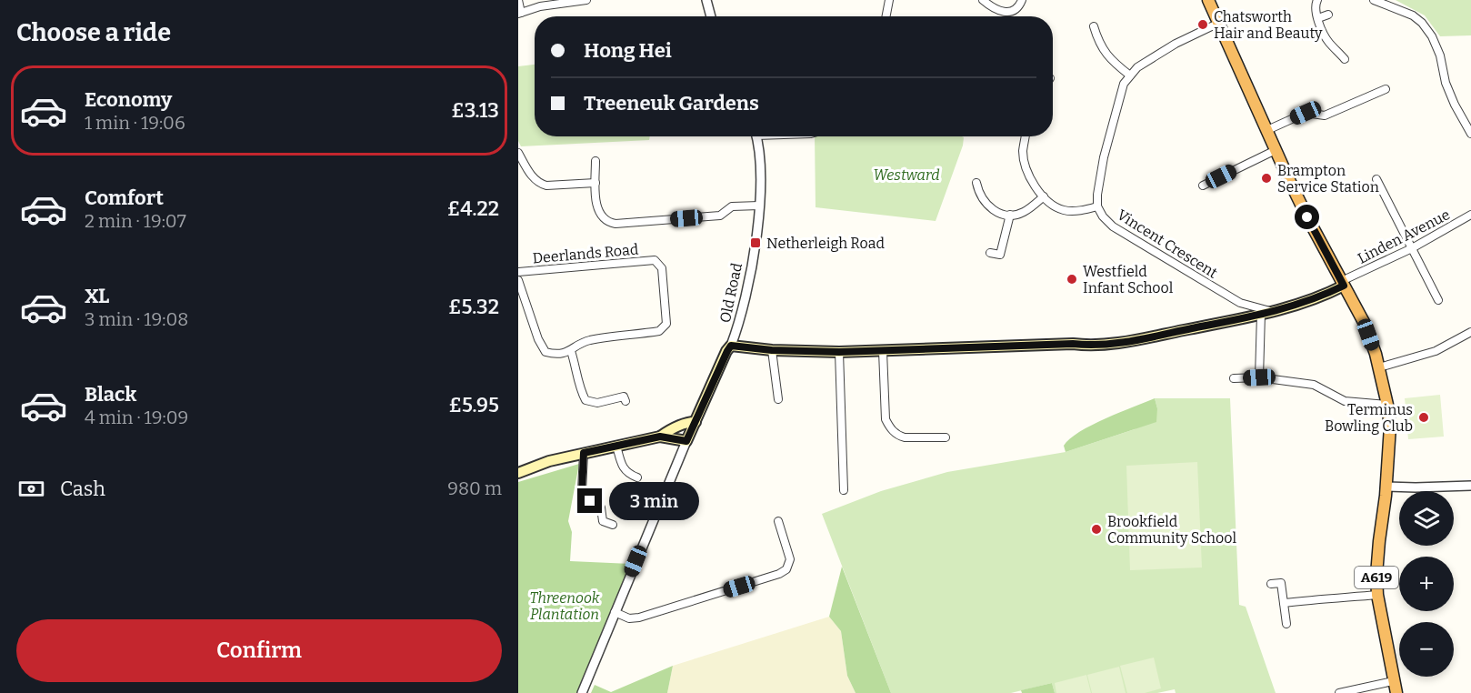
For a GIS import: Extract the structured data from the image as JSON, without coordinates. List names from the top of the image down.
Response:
{
  "streets": {
    "highway": ["A619"],
    "main road": ["Old Road"],
    "street": ["Linden Avenue", "Vincent Crescent", "Deerlands Road"]
  },
  "crossings": [
    ["Linden Avenue", "A619"]
  ],
  "parks": ["Westward", "Threenook Plantation"],
  "places": {
    "other": [
      "Chatsworth Hair and Beauty",
      "Brampton Service Station",
      "Westfield Infant School",
      "Terminus Bowling Club",
      "Brookfield Community School"
    ],
    "transit": ["Netherleigh Road"]
  },
  "page": {
    "heading": "Choose a ride",
    "banner": ["Hong Hei", "Treeneuk Gardens"],
    "list": [
      {
        "name": "Economy",
        "note": "1 min · 19:06",
        "value": "£3.13"
      },
      {
        "name": "Comfort",
        "note": "2 min · 19:07",
        "value": "£4.22"
      },
      {
        "name": "XL",
        "note": "3 min · 19:08",
        "value": "£5.32"
      },
      {
        "name": "Black",
        "note": "4 min · 19:09",
        "value": "£5.95"
      }
    ],
    "pay": ["Cash", "980 m"],
    "bubble": "3 min",
    "map_buttons": ["+", "−"],
    "buttons": "Confirm"
  }
}
